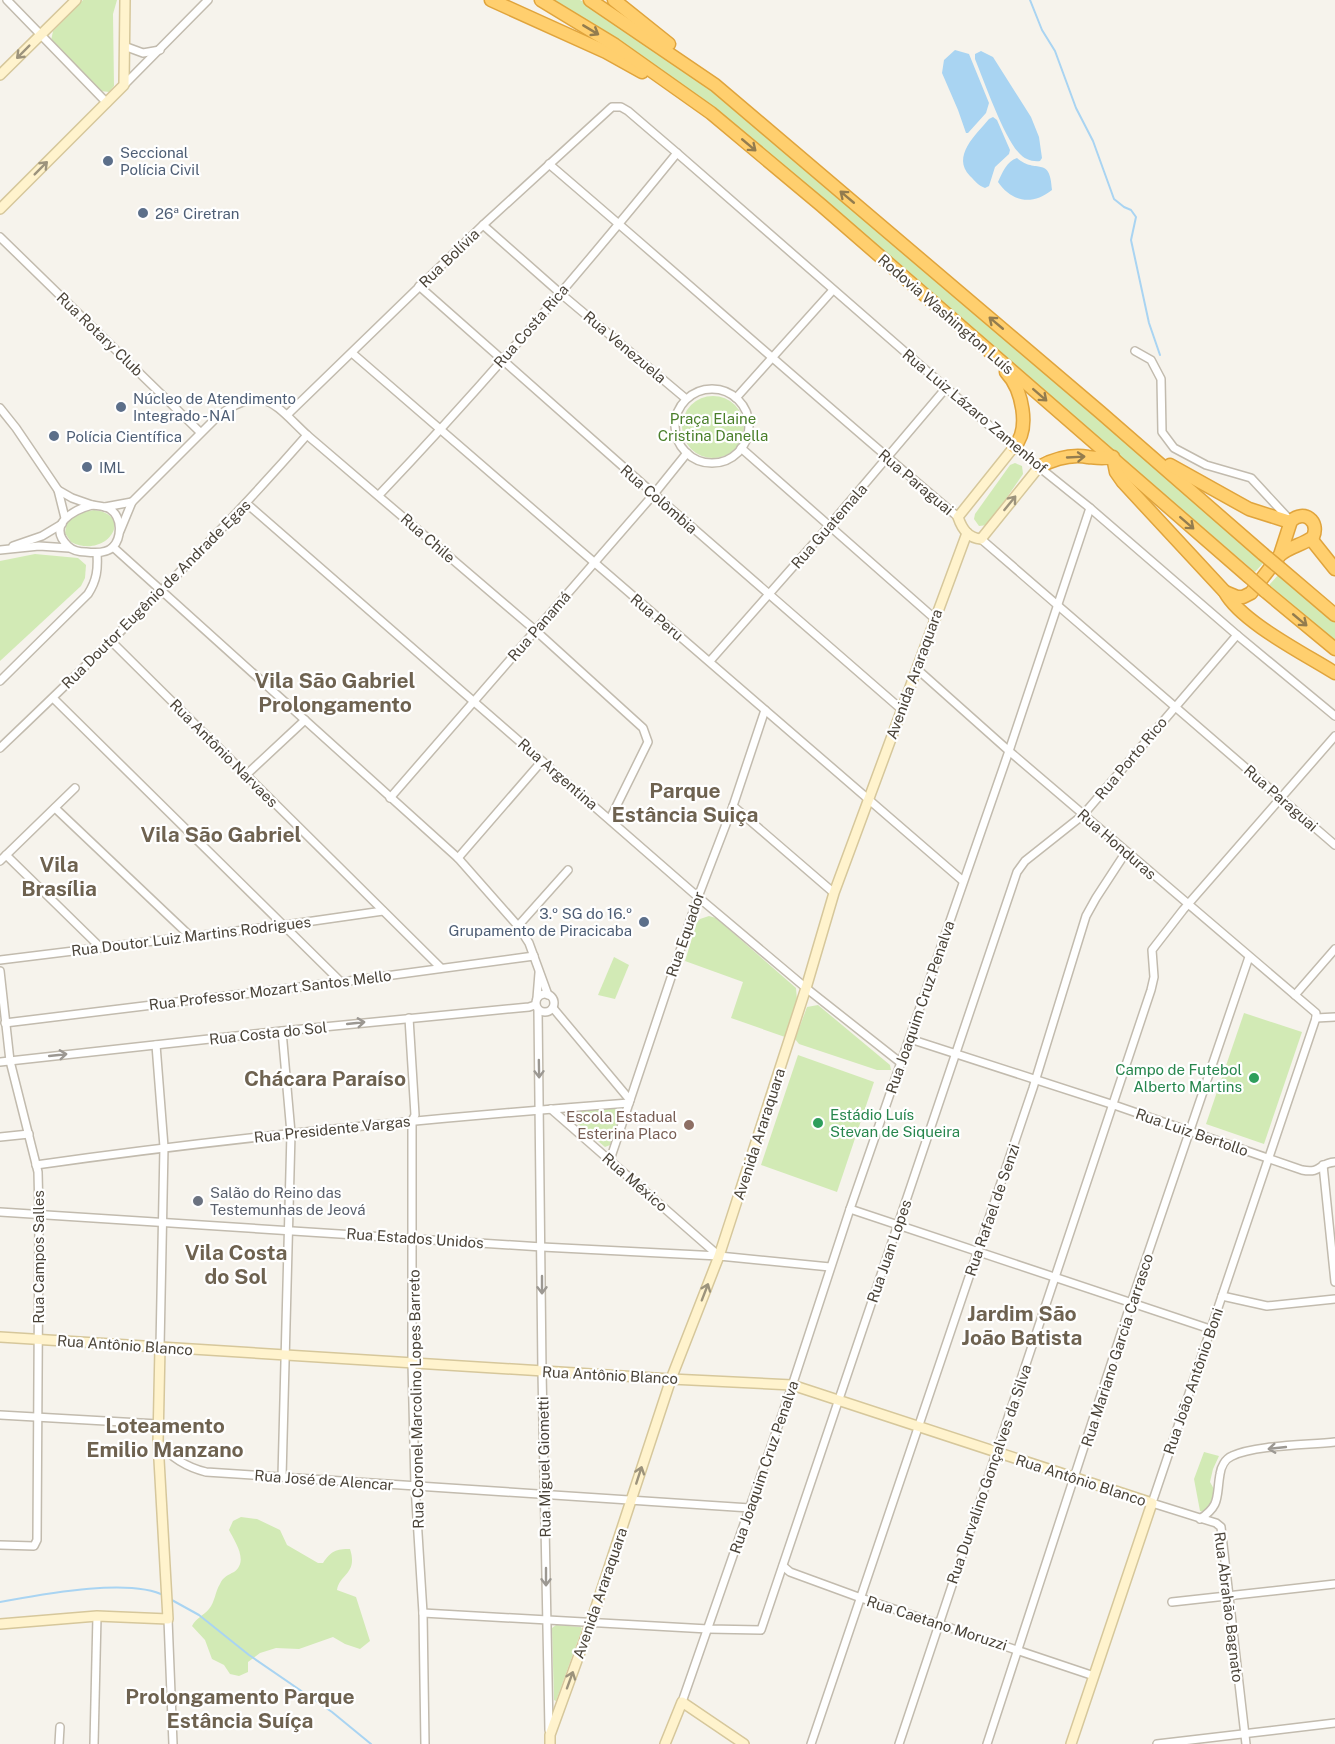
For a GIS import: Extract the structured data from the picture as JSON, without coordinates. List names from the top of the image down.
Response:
{
  "streets": {
    "highway": ["Rodovia Washington Luís"],
    "street": [
      "Rua Bolívia",
      "Rua Costa Rica",
      "Rua Rotary Club",
      "Rua Venezuela",
      "Rua Luiz Lázaro Zamenhof",
      "Rua Paraguai",
      "Rua Colômbia",
      "Rua Guatemala",
      "Rua Chile",
      "Rua Doutor Eugênio de Andrade Egas",
      "Rua Peru",
      "Rua Panamá",
      "Avenida Araraquara",
      "Rua Antônio Narvaes",
      "Rua Porto Rico",
      "Rua Argentina",
      "Rua Honduras",
      "Rua Equador",
      "Rua Doutor Luiz Martins Rodrigues",
      "Rua Professor Mozart Santos Mello",
      "Rua Joaquim Cruz Penalva",
      "Rua Costa do Sol",
      "Rua Presidente Vargas",
      "Rua Luiz Bertollo",
      "Rua México",
      "Rua Rafael de Senzi",
      "Rua Estados Unidos",
      "Rua Juan Lopes",
      "Rua Campos Salles",
      "Rua Antônio Blanco",
      "Rua Mariano Garcia Carrasco",
      "Rua João Antônio Boni",
      "Rua Coronel Marcolino Lopes Barreto",
      "Rua Miguel Giometti",
      "Rua Durvalino Gonçalves da Silva",
      "Rua José de Alencar",
      "Rua Abrahão Bagnato",
      "Rua Caetano Moruzzi"
    ]
  },
  "crossings": [
    ["Rua Bolívia", "Rua Venezuela"],
    ["Rua Bolívia", "Rua Luiz Lázaro Zamenhof"],
    ["Rua Bolívia", "Rua Paraguai"],
    ["Rua Bolívia", "Rua Colômbia"],
    ["Rua Bolívia", "Rua Chile"],
    ["Rua Bolívia", "Rua Peru"],
    ["Rua Costa Rica", "Rua Venezuela"],
    ["Rua Costa Rica", "Rua Luiz Lázaro Zamenhof"],
    ["Rua Costa Rica", "Rua Paraguai"],
    ["Rua Costa Rica", "Rua Colômbia"],
    ["Rua Costa Rica", "Rua Chile"],
    ["Rua Costa Rica", "Rua Peru"],
    ["Rua Rotary Club", "Rua Chile"],
    ["Rua Venezuela", "Rua Panamá"],
    ["Rua Luiz Lázaro Zamenhof", "Rua Guatemala"],
    ["Rua Luiz Lázaro Zamenhof", "Rua Porto Rico"],
    ["Rua Luiz Lázaro Zamenhof", "Rua Joaquim Cruz Penalva"],
    ["Rua Paraguai", "Rua Guatemala"],
    ["Rua Paraguai", "Avenida Araraquara"],
    ["Rua Paraguai", "Rua Porto Rico"],
    ["Rua Paraguai", "Rua Joaquim Cruz Penalva"],
    ["Rua Paraguai", "Rua Durvalino Gonçalves da Silva"],
    ["Rua Colômbia", "Rua Guatemala"],
    ["Rua Colômbia", "Rua Panamá"],
    ["Rua Colômbia", "Avenida Araraquara"],
    ["Rua Guatemala", "Rua Peru"],
    ["Rua Chile", "Rua Doutor Eugênio de Andrade Egas"],
    ["Rua Chile", "Rua Panamá"],
    ["Rua Chile", "Rua Argentina"],
    ["Rua Doutor Eugênio de Andrade Egas", "Rua Antônio Narvaes"],
    ["Rua Doutor Eugênio de Andrade Egas", "Rua Argentina"],
    ["Rua Doutor Eugênio de Andrade Egas", "Rua Miguel Giometti"],
    ["Rua Peru", "Rua Panamá"],
    ["Rua Peru", "Avenida Araraquara"],
    ["Rua Peru", "Rua Equador"],
    ["Rua Peru", "Rua Joaquim Cruz Penalva"],
    ["Rua Panamá", "Rua Argentina"],
    ["Rua Panamá", "Rua Miguel Giometti"],
    ["Avenida Araraquara", "Rua Argentina"],
    ["Avenida Araraquara", "Rua Honduras"],
    ["Avenida Araraquara", "Rua México"],
    ["Avenida Araraquara", "Rua Estados Unidos"],
    ["Avenida Araraquara", "Rua Antônio Blanco"],
    ["Avenida Araraquara", "Rua Miguel Giometti"],
    ["Avenida Araraquara", "Rua José de Alencar"],
    ["Rua Antônio Narvaes", "Rua Doutor Luiz Martins Rodrigues"],
    ["Rua Antônio Narvaes", "Rua Professor Mozart Santos Mello"],
    ["Rua Porto Rico", "Rua Honduras"],
    ["Rua Porto Rico", "Rua Juan Lopes"],
    ["Rua Argentina", "Rua Equador"],
    ["Rua Argentina", "Rua Joaquim Cruz Penalva"],
    ["Rua Honduras", "Rua Joaquim Cruz Penalva"],
    ["Rua Honduras", "Rua Rafael de Senzi"],
    ["Rua Honduras", "Rua Mariano Garcia Carrasco"],
    ["Rua Honduras", "Rua João Antônio Boni"],
    ["Rua Honduras", "Rua Durvalino Gonçalves da Silva"],
    ["Rua Equador", "Rua Presidente Vargas"],
    ["Rua Equador", "Rua México"],
    ["Rua Professor Mozart Santos Mello", "Rua Campos Salles"],
    ["Rua Professor Mozart Santos Mello", "Rua Miguel Giometti"],
    ["Rua Joaquim Cruz Penalva", "Rua Luiz Bertollo"],
    ["Rua Joaquim Cruz Penalva", "Rua Estados Unidos"],
    ["Rua Joaquim Cruz Penalva", "Rua Juan Lopes"],
    ["Rua Joaquim Cruz Penalva", "Rua Antônio Blanco"],
    ["Rua Joaquim Cruz Penalva", "Rua José de Alencar"],
    ["Rua Costa do Sol", "Rua Campos Salles"],
    ["Rua Costa do Sol", "Rua Coronel Marcolino Lopes Barreto"],
    ["Rua Costa do Sol", "Rua Miguel Giometti"],
    ["Rua Presidente Vargas", "Rua México"],
    ["Rua Presidente Vargas", "Rua Campos Salles"],
    ["Rua Presidente Vargas", "Rua Coronel Marcolino Lopes Barreto"],
    ["Rua Presidente Vargas", "Rua Miguel Giometti"],
    ["Rua Luiz Bertollo", "Rua Rafael de Senzi"],
    ["Rua Luiz Bertollo", "Rua Juan Lopes"],
    ["Rua Luiz Bertollo", "Rua Mariano Garcia Carrasco"],
    ["Rua Luiz Bertollo", "Rua João Antônio Boni"],
    ["Rua Luiz Bertollo", "Rua Durvalino Gonçalves da Silva"],
    ["Rua México", "Rua Estados Unidos"],
    ["Rua Rafael de Senzi", "Rua Antônio Blanco"],
    ["Rua Rafael de Senzi", "Rua Caetano Moruzzi"],
    ["Rua Estados Unidos", "Rua Campos Salles"],
    ["Rua Estados Unidos", "Rua Coronel Marcolino Lopes Barreto"],
    ["Rua Estados Unidos", "Rua Miguel Giometti"],
    ["Rua Juan Lopes", "Rua Antônio Blanco"],
    ["Rua Juan Lopes", "Rua Caetano Moruzzi"],
    ["Rua Campos Salles", "Rua Antônio Blanco"],
    ["Rua Antônio Blanco", "Rua Mariano Garcia Carrasco"],
    ["Rua Antônio Blanco", "Rua João Antônio Boni"],
    ["Rua Antônio Blanco", "Rua Coronel Marcolino Lopes Barreto"],
    ["Rua Antônio Blanco", "Rua Miguel Giometti"],
    ["Rua Antônio Blanco", "Rua Durvalino Gonçalves da Silva"],
    ["Rua Antônio Blanco", "Rua Abrahão Bagnato"],
    ["Rua Mariano Garcia Carrasco", "Rua Caetano Moruzzi"],
    ["Rua João Antônio Boni", "Rua Caetano Moruzzi"],
    ["Rua Coronel Marcolino Lopes Barreto", "Rua José de Alencar"],
    ["Rua Miguel Giometti", "Rua José de Alencar"],
    ["Rua Durvalino Gonçalves da Silva", "Rua Caetano Moruzzi"]
  ],
  "one_way": ["Rua Costa do Sol", "Rua Abrahão Bagnato"],
  "districts": [
    "Vila São Gabriel Prolongamento",
    "Parque Estância Suiça",
    "Vila São Gabriel",
    "Vila Brasília",
    "Chácara Paraíso",
    "Vila Costa do Sol",
    "Jardim São João Batista",
    "Loteamento Emilio Manzano",
    "Prolongamento Parque Estância Suíça"
  ],
  "parks": ["Praça Elaine Cristina Danella"],
  "places": [
    "Seccional Polícia Civil",
    "26ª Ciretran",
    "Núcleo de Atendimento Integrado - NAI",
    "Polícia Científica",
    "IML",
    "3.º SG do 16.º Grupamento de Piracicaba",
    "Campo de Futebol Alberto Martins",
    "Estádio Luís Stevan de Siqueira",
    "Escola Estadual Esterina Placo",
    "Salão do Reino das Testemunhas de Jeová"
  ]
}
